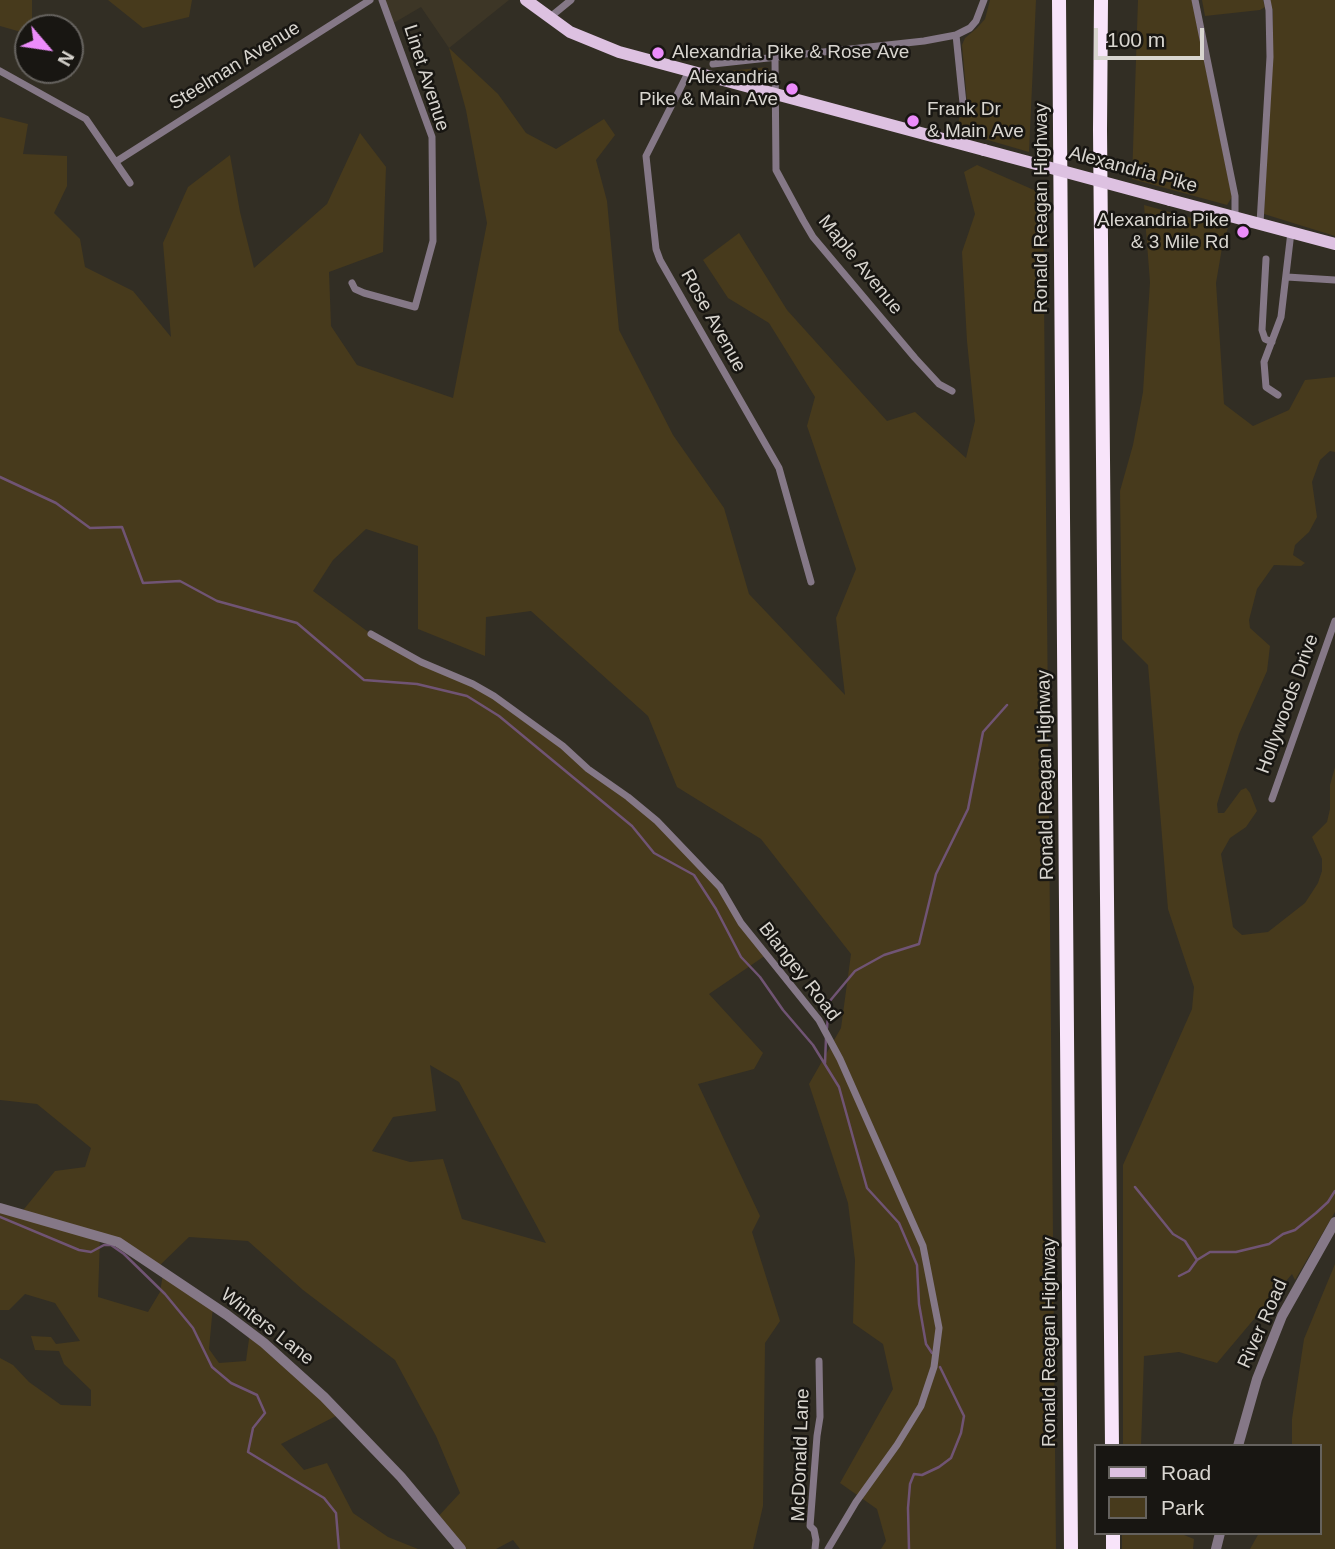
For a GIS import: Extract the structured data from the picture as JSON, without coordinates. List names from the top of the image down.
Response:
{
  "streets": {
    "highway": ["Ronald Reagan Highway"],
    "main road": ["Alexandria Pike"],
    "street": [
      "Steelman Avenue",
      "Linet Avenue",
      "Maple Avenue",
      "Rose Avenue",
      "Hollywoods Drive",
      "Blangey Road",
      "River Road",
      "Winters Lane",
      "McDonald Lane"
    ]
  },
  "crossings": [
    ["Alexandria Pike", "Maple Avenue"],
    ["Alexandria Pike", "Rose Avenue"]
  ],
  "places": [
    "Alexandria Pike & Rose Ave",
    "Alexandria Pike & Main Ave",
    "Frank Dr & Main Ave",
    "Alexandria Pike & 3 Mile Rd"
  ],
  "legend": ["Road", "Park"],
  "scale_bar": "100 m",
  "north": "bottom right"
}
